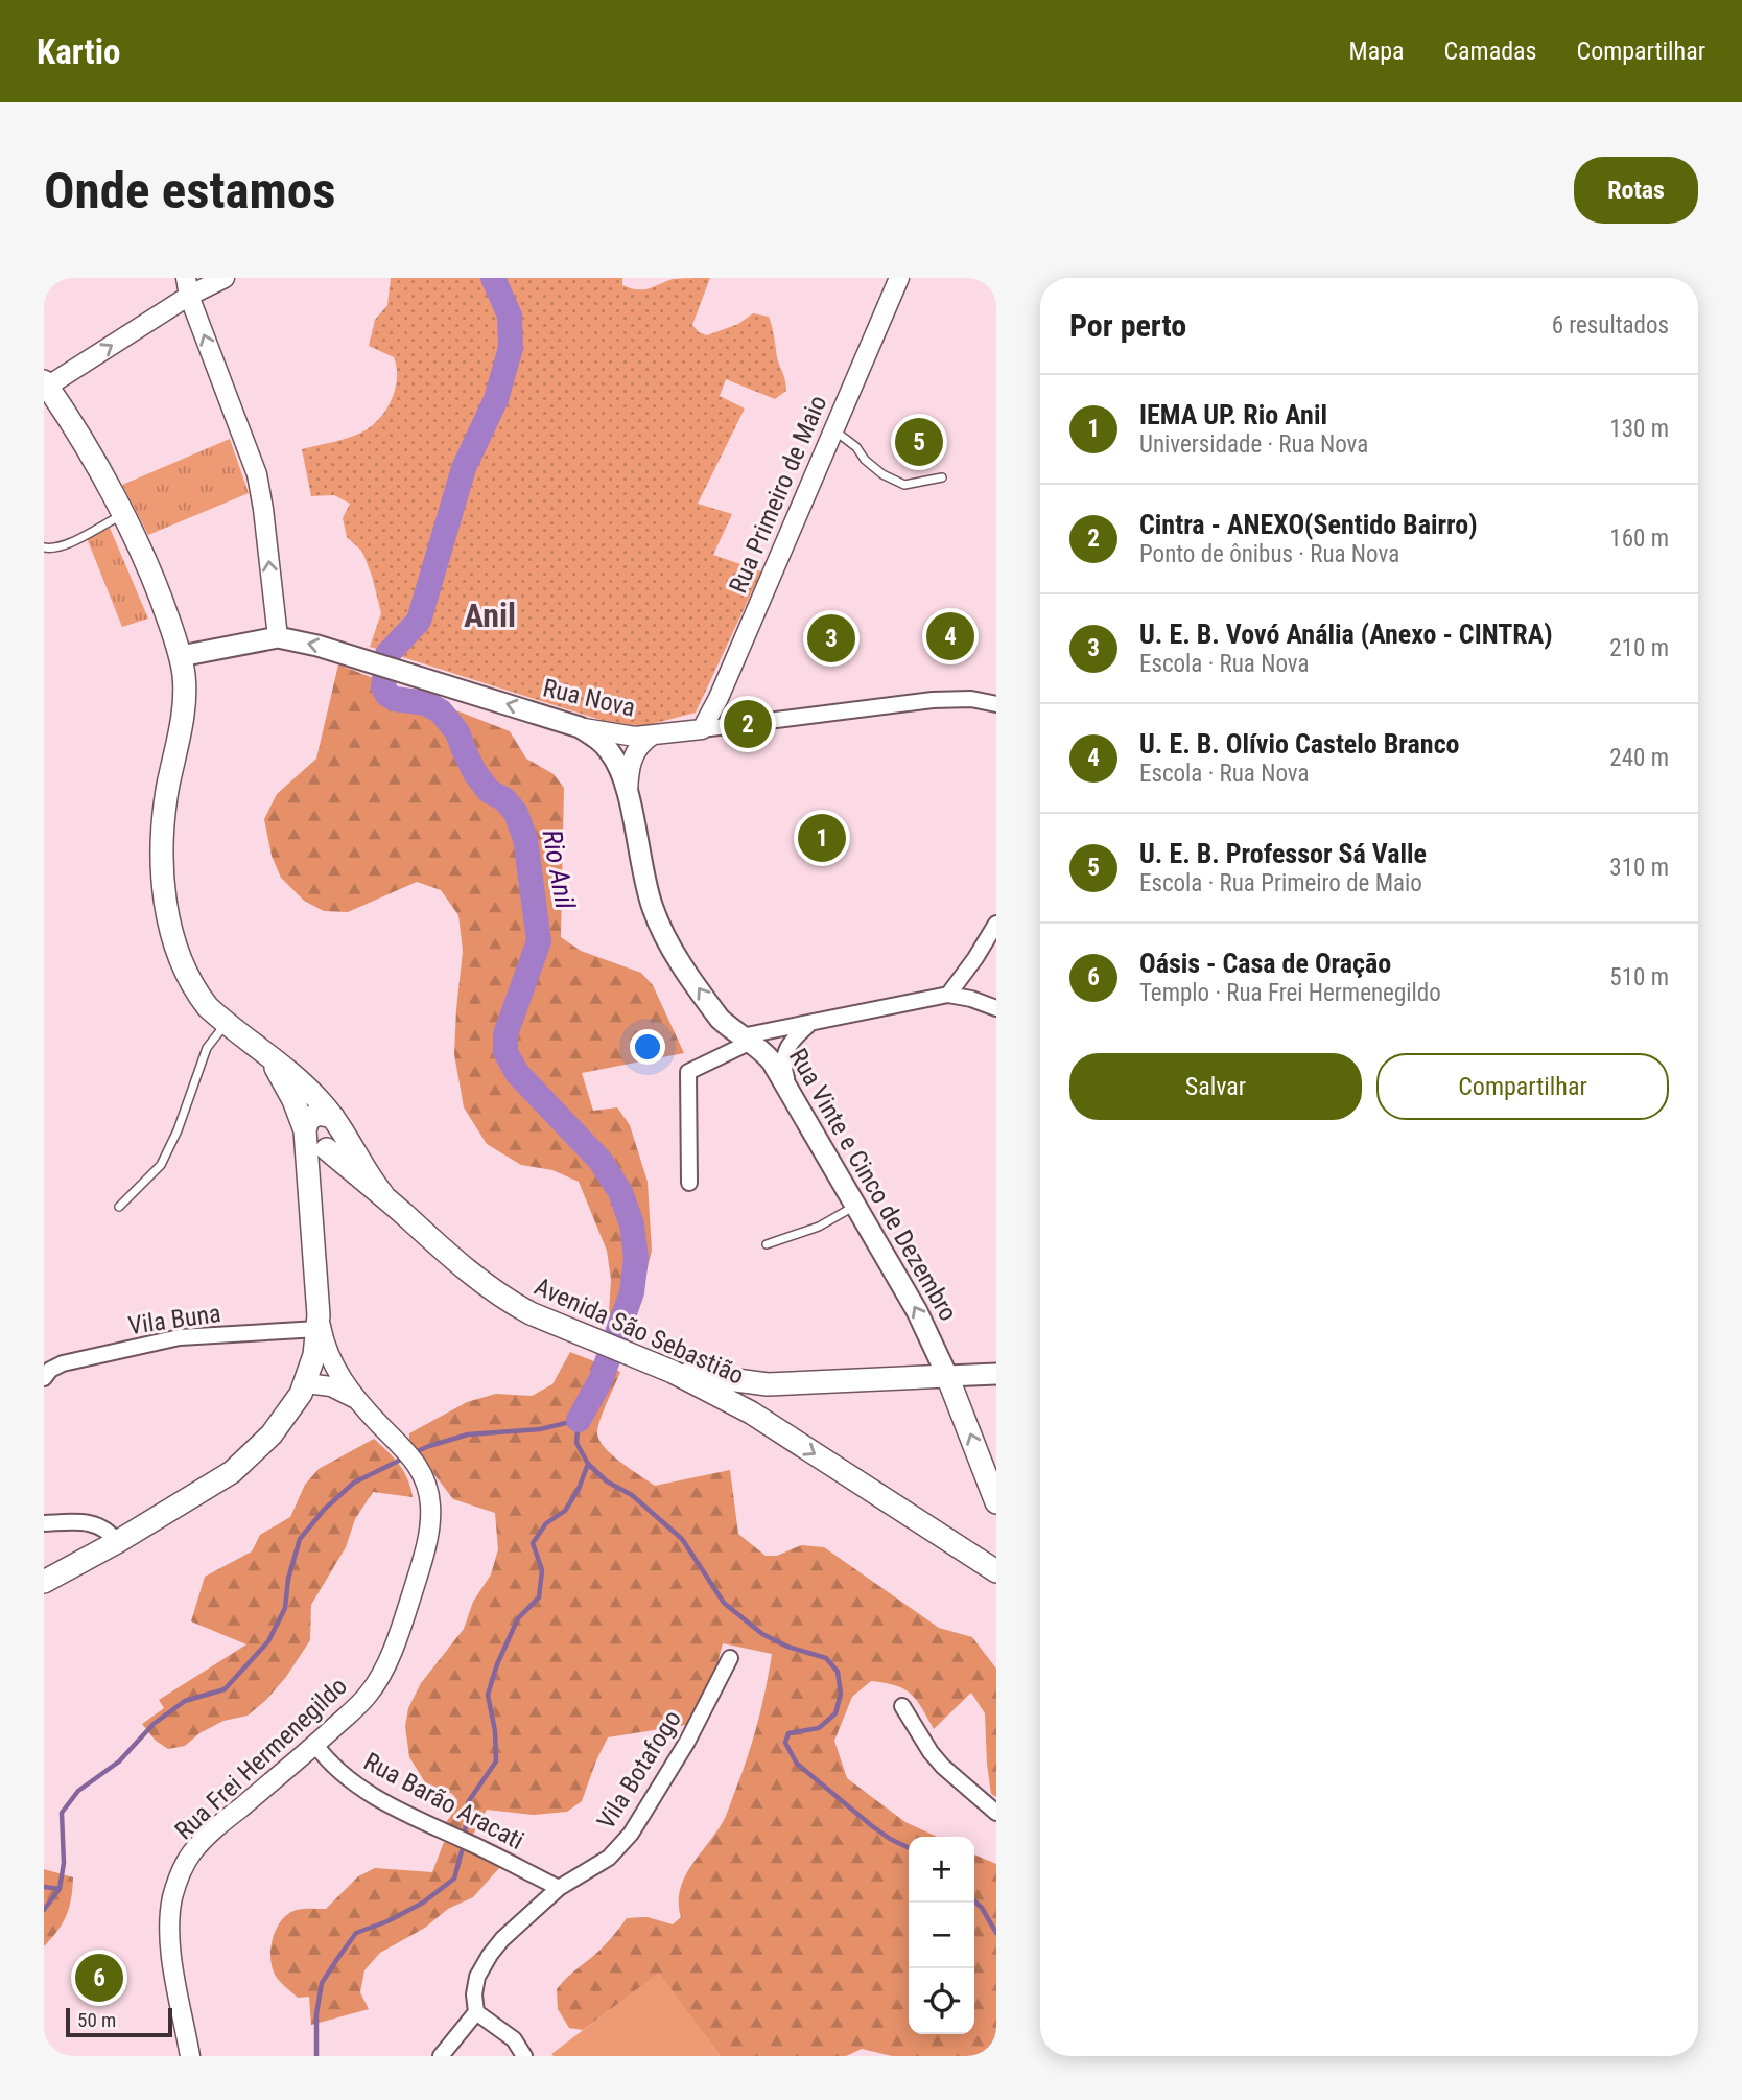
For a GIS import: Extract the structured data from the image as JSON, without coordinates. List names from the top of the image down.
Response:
{
  "streets": {
    "main road": ["Rua Nova", "Rua Vinte e Cinco de Dezembro", "Avenida São Sebastião"],
    "street": [
      "Rua Primeiro de Maio",
      "Vila Buna",
      "Rua Frei Hermenegildo",
      "Vila Botafogo",
      "Rua Barão Aracati"
    ]
  },
  "crossings": [
    ["Rua Primeiro de Maio", "Rua Nova"],
    ["Rua Nova", "Rua Vinte e Cinco de Dezembro"],
    ["Vila Buna", "Rua Frei Hermenegildo"],
    ["Rua Frei Hermenegildo", "Rua Barão Aracati"],
    ["Vila Botafogo", "Rua Barão Aracati"]
  ],
  "one_way": ["Rua Nova", "Rua Vinte e Cinco de Dezembro"],
  "districts": ["Anil"],
  "water": ["Rio Anil"],
  "scale_bar": "50 m",
  "page": {
    "header": "Kartio",
    "nav": ["Mapa", "Camadas", "Compartilhar"],
    "buttons": [
      "Rotas",
      ["Salvar", "Compartilhar"]
    ],
    "title": "Onde estamos",
    "heading": ["Por perto", "6 resultados"],
    "list": [
      {
        "mark": "1",
        "name": "IEMA UP. Rio Anil",
        "note": "Universidade · Rua Nova",
        "value": "130 m"
      },
      {
        "mark": "2",
        "name": "Cintra - ANEXO(Sentido Bairro)",
        "note": "Ponto de ônibus · Rua Nova",
        "value": "160 m"
      },
      {
        "mark": "3",
        "name": "U. E. B. Vovó Anália (Anexo - CINTRA)",
        "note": "Escola · Rua Nova",
        "value": "210 m"
      },
      {
        "mark": "4",
        "name": "U. E. B. Olívio Castelo Branco",
        "note": "Escola · Rua Nova",
        "value": "240 m"
      },
      {
        "mark": "5",
        "name": "U. E. B. Professor Sá Valle",
        "note": "Escola · Rua Primeiro de Maio",
        "value": "310 m"
      },
      {
        "mark": "6",
        "name": "Oásis - Casa de Oração",
        "note": "Templo · Rua Frei Hermenegildo",
        "value": "510 m"
      }
    ],
    "pins": [
      "5",
      "4",
      "3",
      "2",
      "1",
      "6"
    ],
    "map_buttons": ["+", "−"],
    "scale": "50 m"
  }
}
